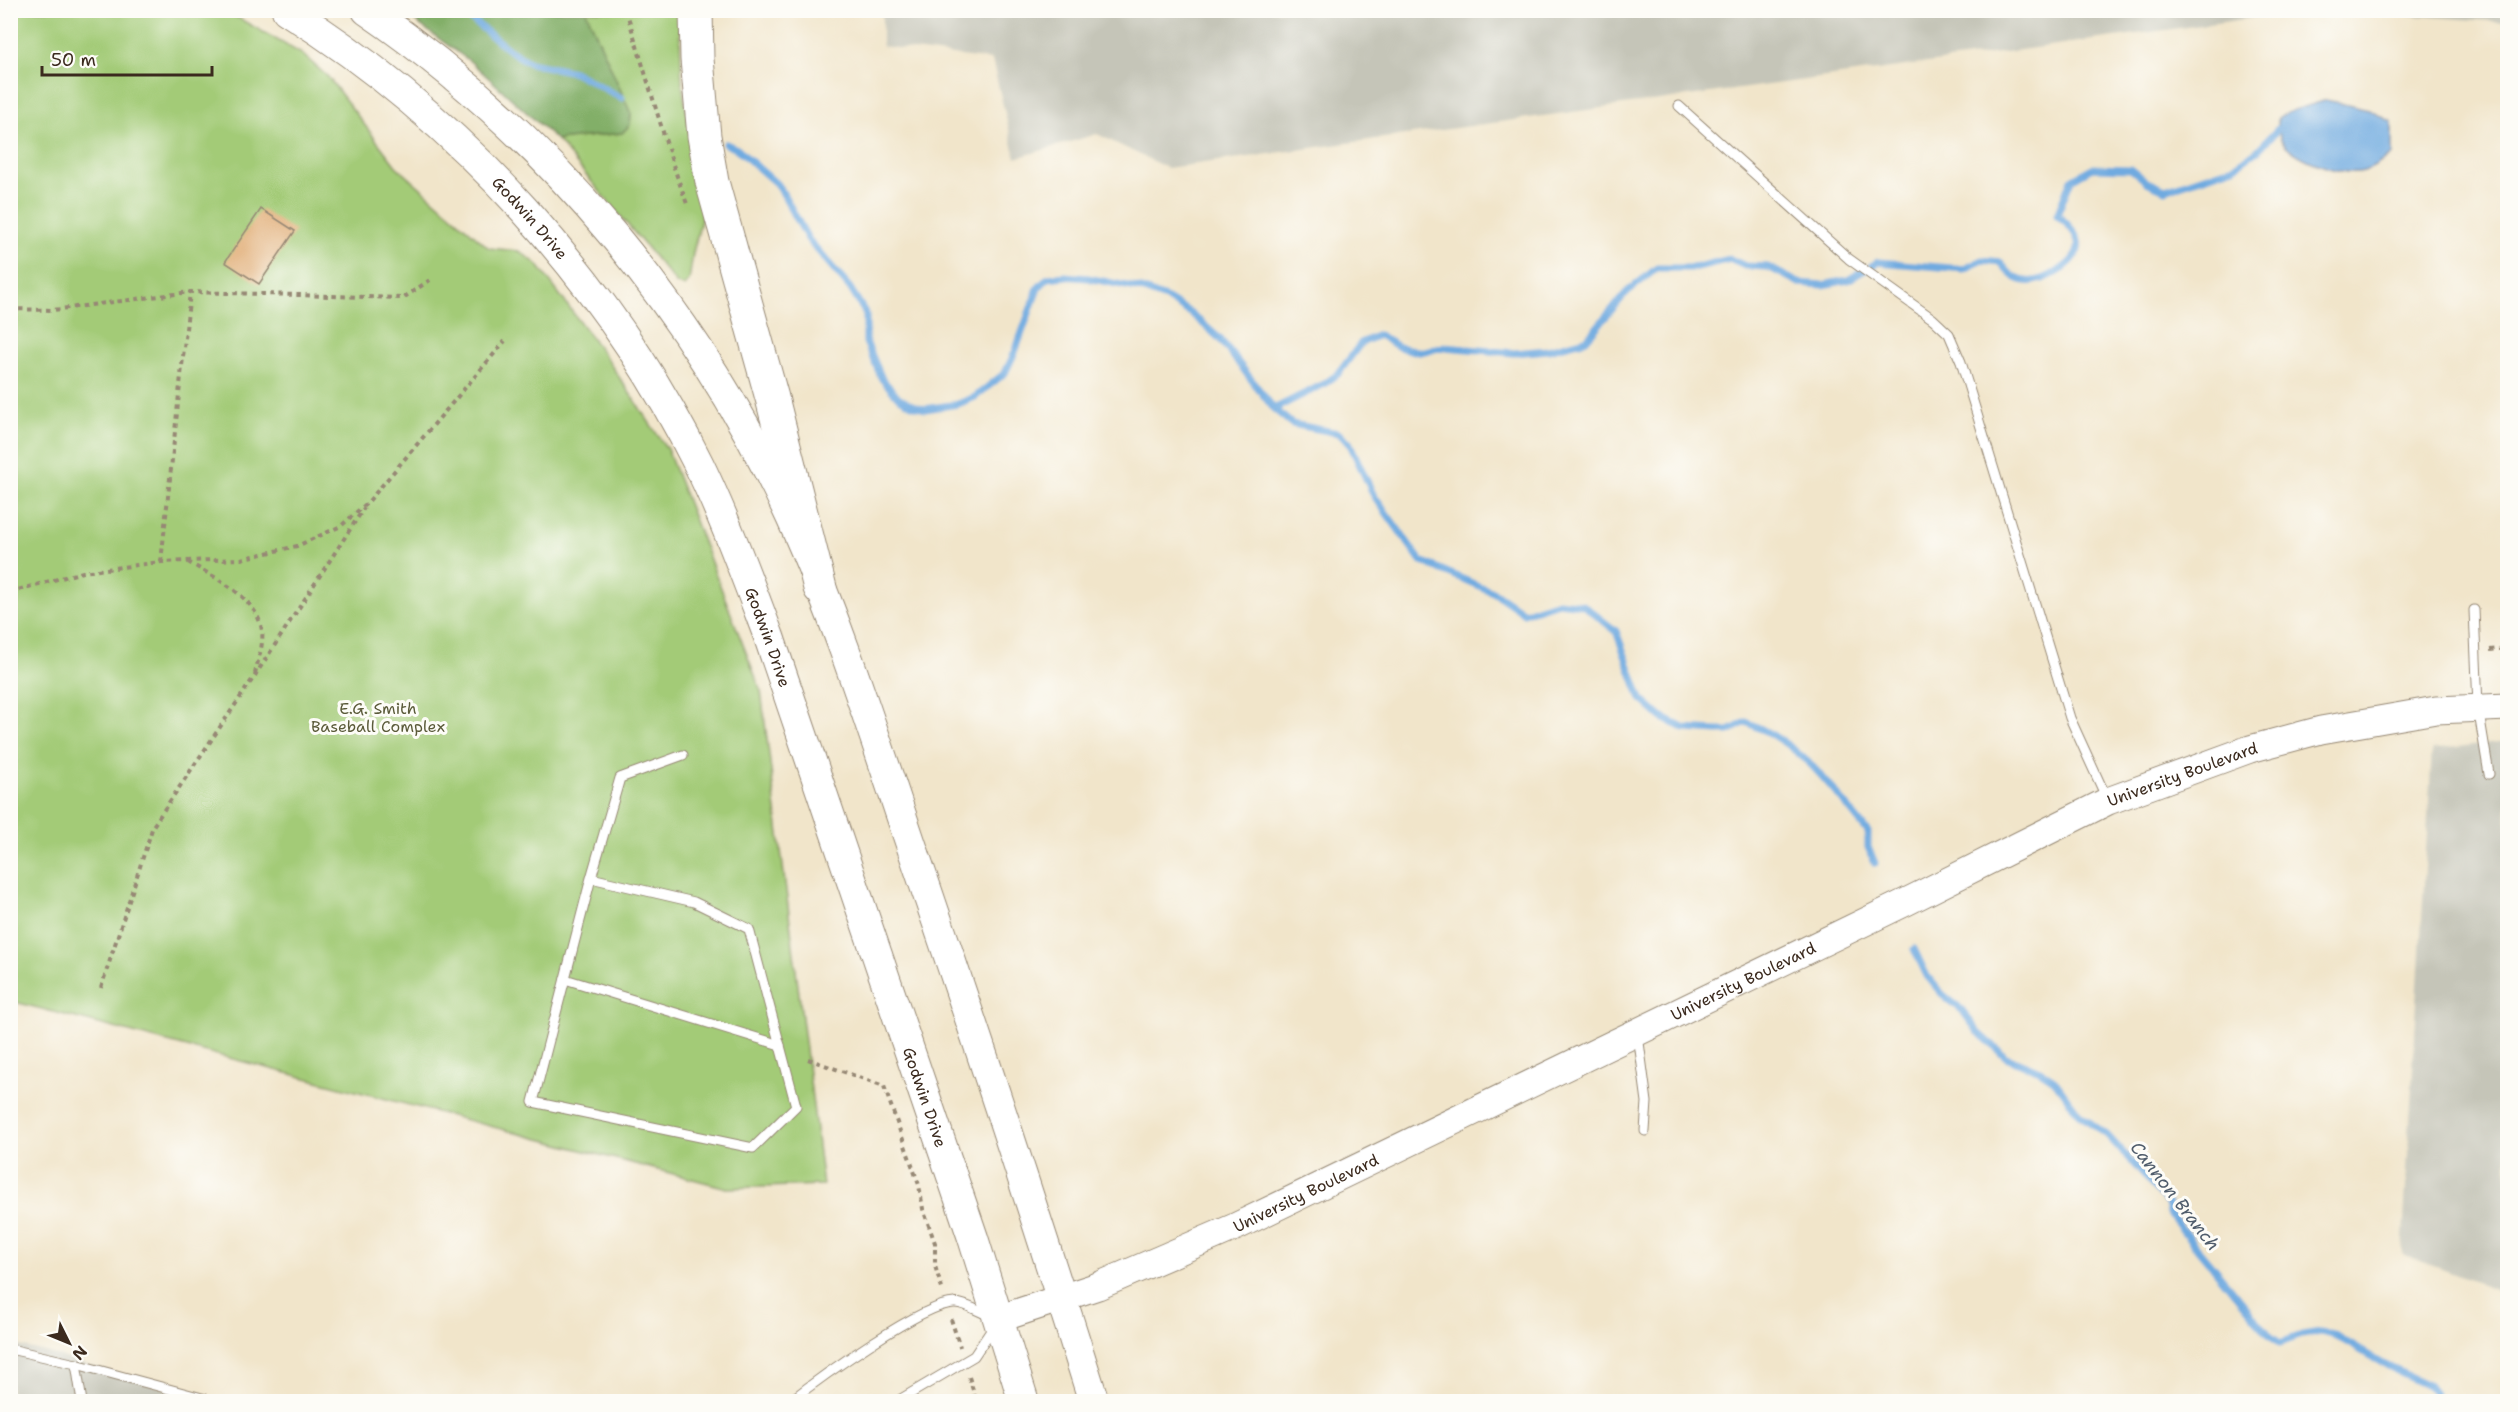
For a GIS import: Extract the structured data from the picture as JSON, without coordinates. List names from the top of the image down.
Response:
{
  "streets": {
    "main road": ["Godwin Drive", "University Boulevard"]
  },
  "crossings": [
    ["Godwin Drive", "University Boulevard"]
  ],
  "water": ["Cannon Branch"],
  "parks": ["E.G. Smith Baseball Complex"],
  "scale_bar": "50 m",
  "north": "bottom right"
}
